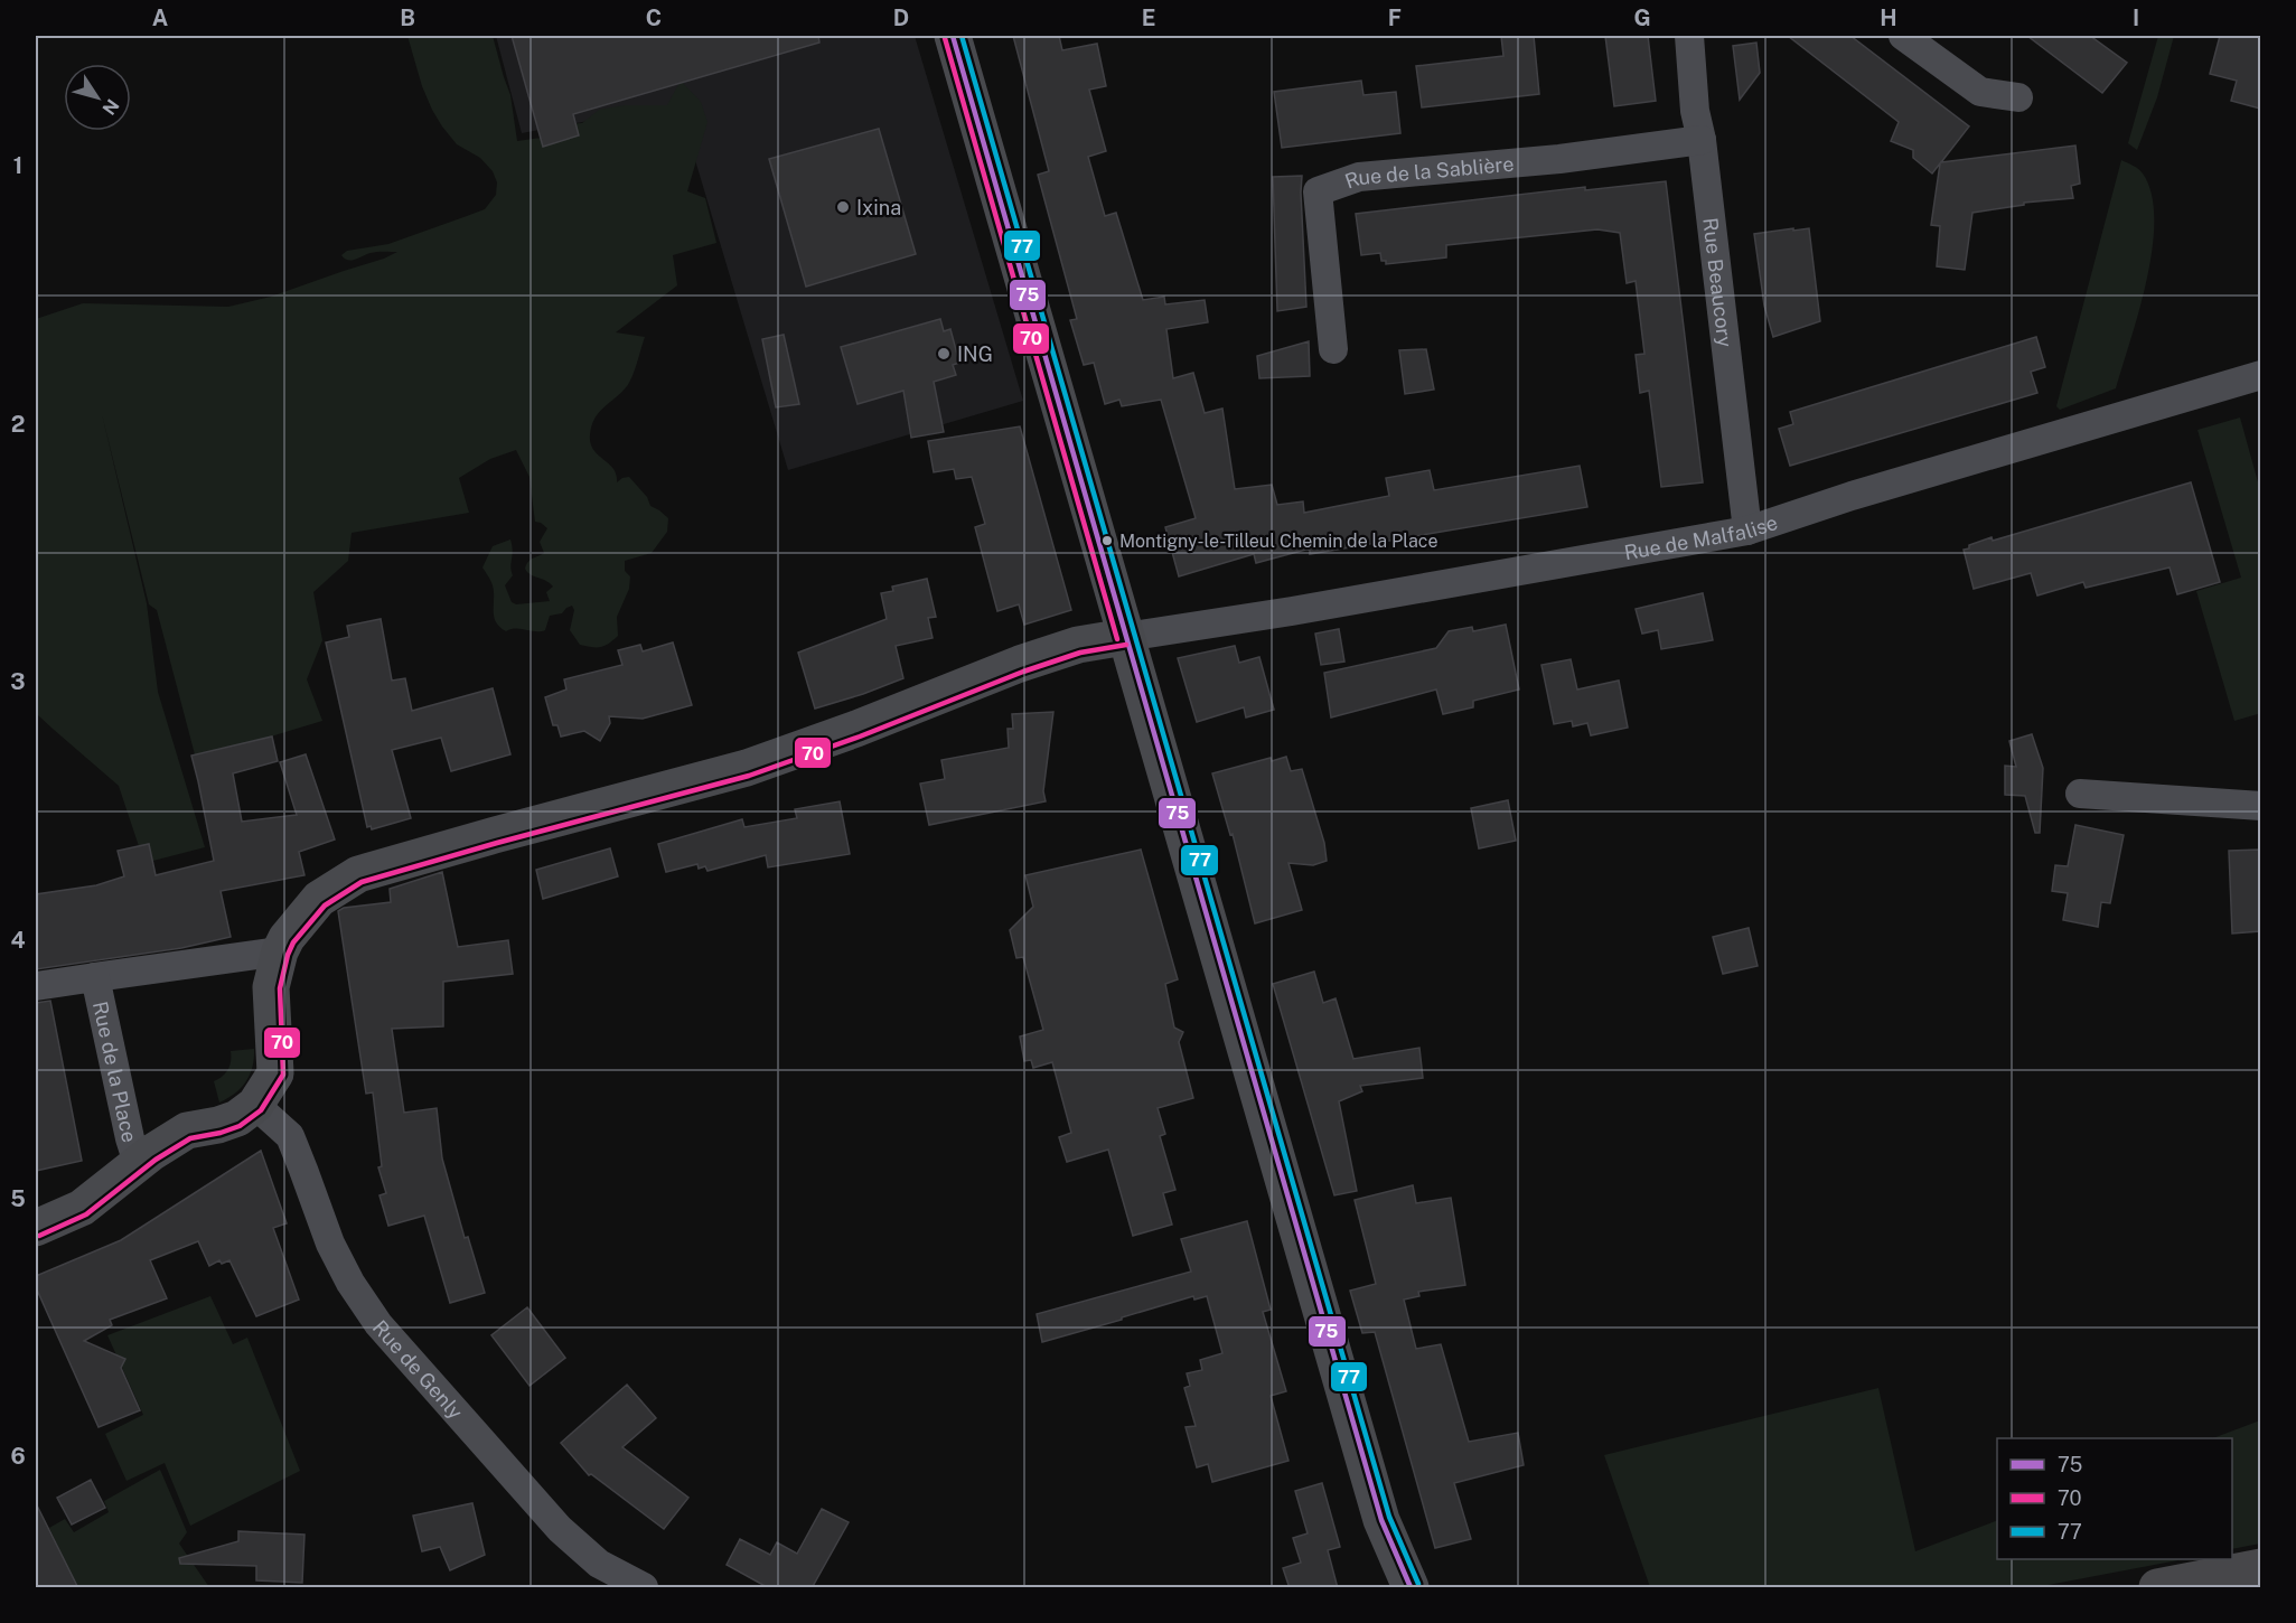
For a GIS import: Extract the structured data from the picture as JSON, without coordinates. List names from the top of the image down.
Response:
{
  "streets": {
    "main road": ["Rue de la Place"],
    "street": [
      "Rue de la Sablière",
      "Rue Beaucory",
      "Rue de Malfalise",
      "Rue de Genly"
    ]
  },
  "crossings": [
    ["Rue de la Sablière", "Rue Beaucory"],
    ["Rue Beaucory", "Rue de Malfalise"],
    ["Rue de Malfalise", "Rue de la Place"],
    ["Rue de la Place", "Rue de Genly"]
  ],
  "places": ["Ixina", "ING", "Montigny-le-Tilleul Chemin de la Place"],
  "lines": ["transit line 75", "transit line 77", "transit line 70"],
  "legend": ["75", "70", "77"],
  "north": "bottom right",
  "grid": {
    "columns": [
      "A",
      "B",
      "C",
      "D",
      "E",
      "F",
      "G",
      "H",
      "I"
    ],
    "rows": [
      "1",
      "2",
      "3",
      "4",
      "5",
      "6"
    ]
  }
}
